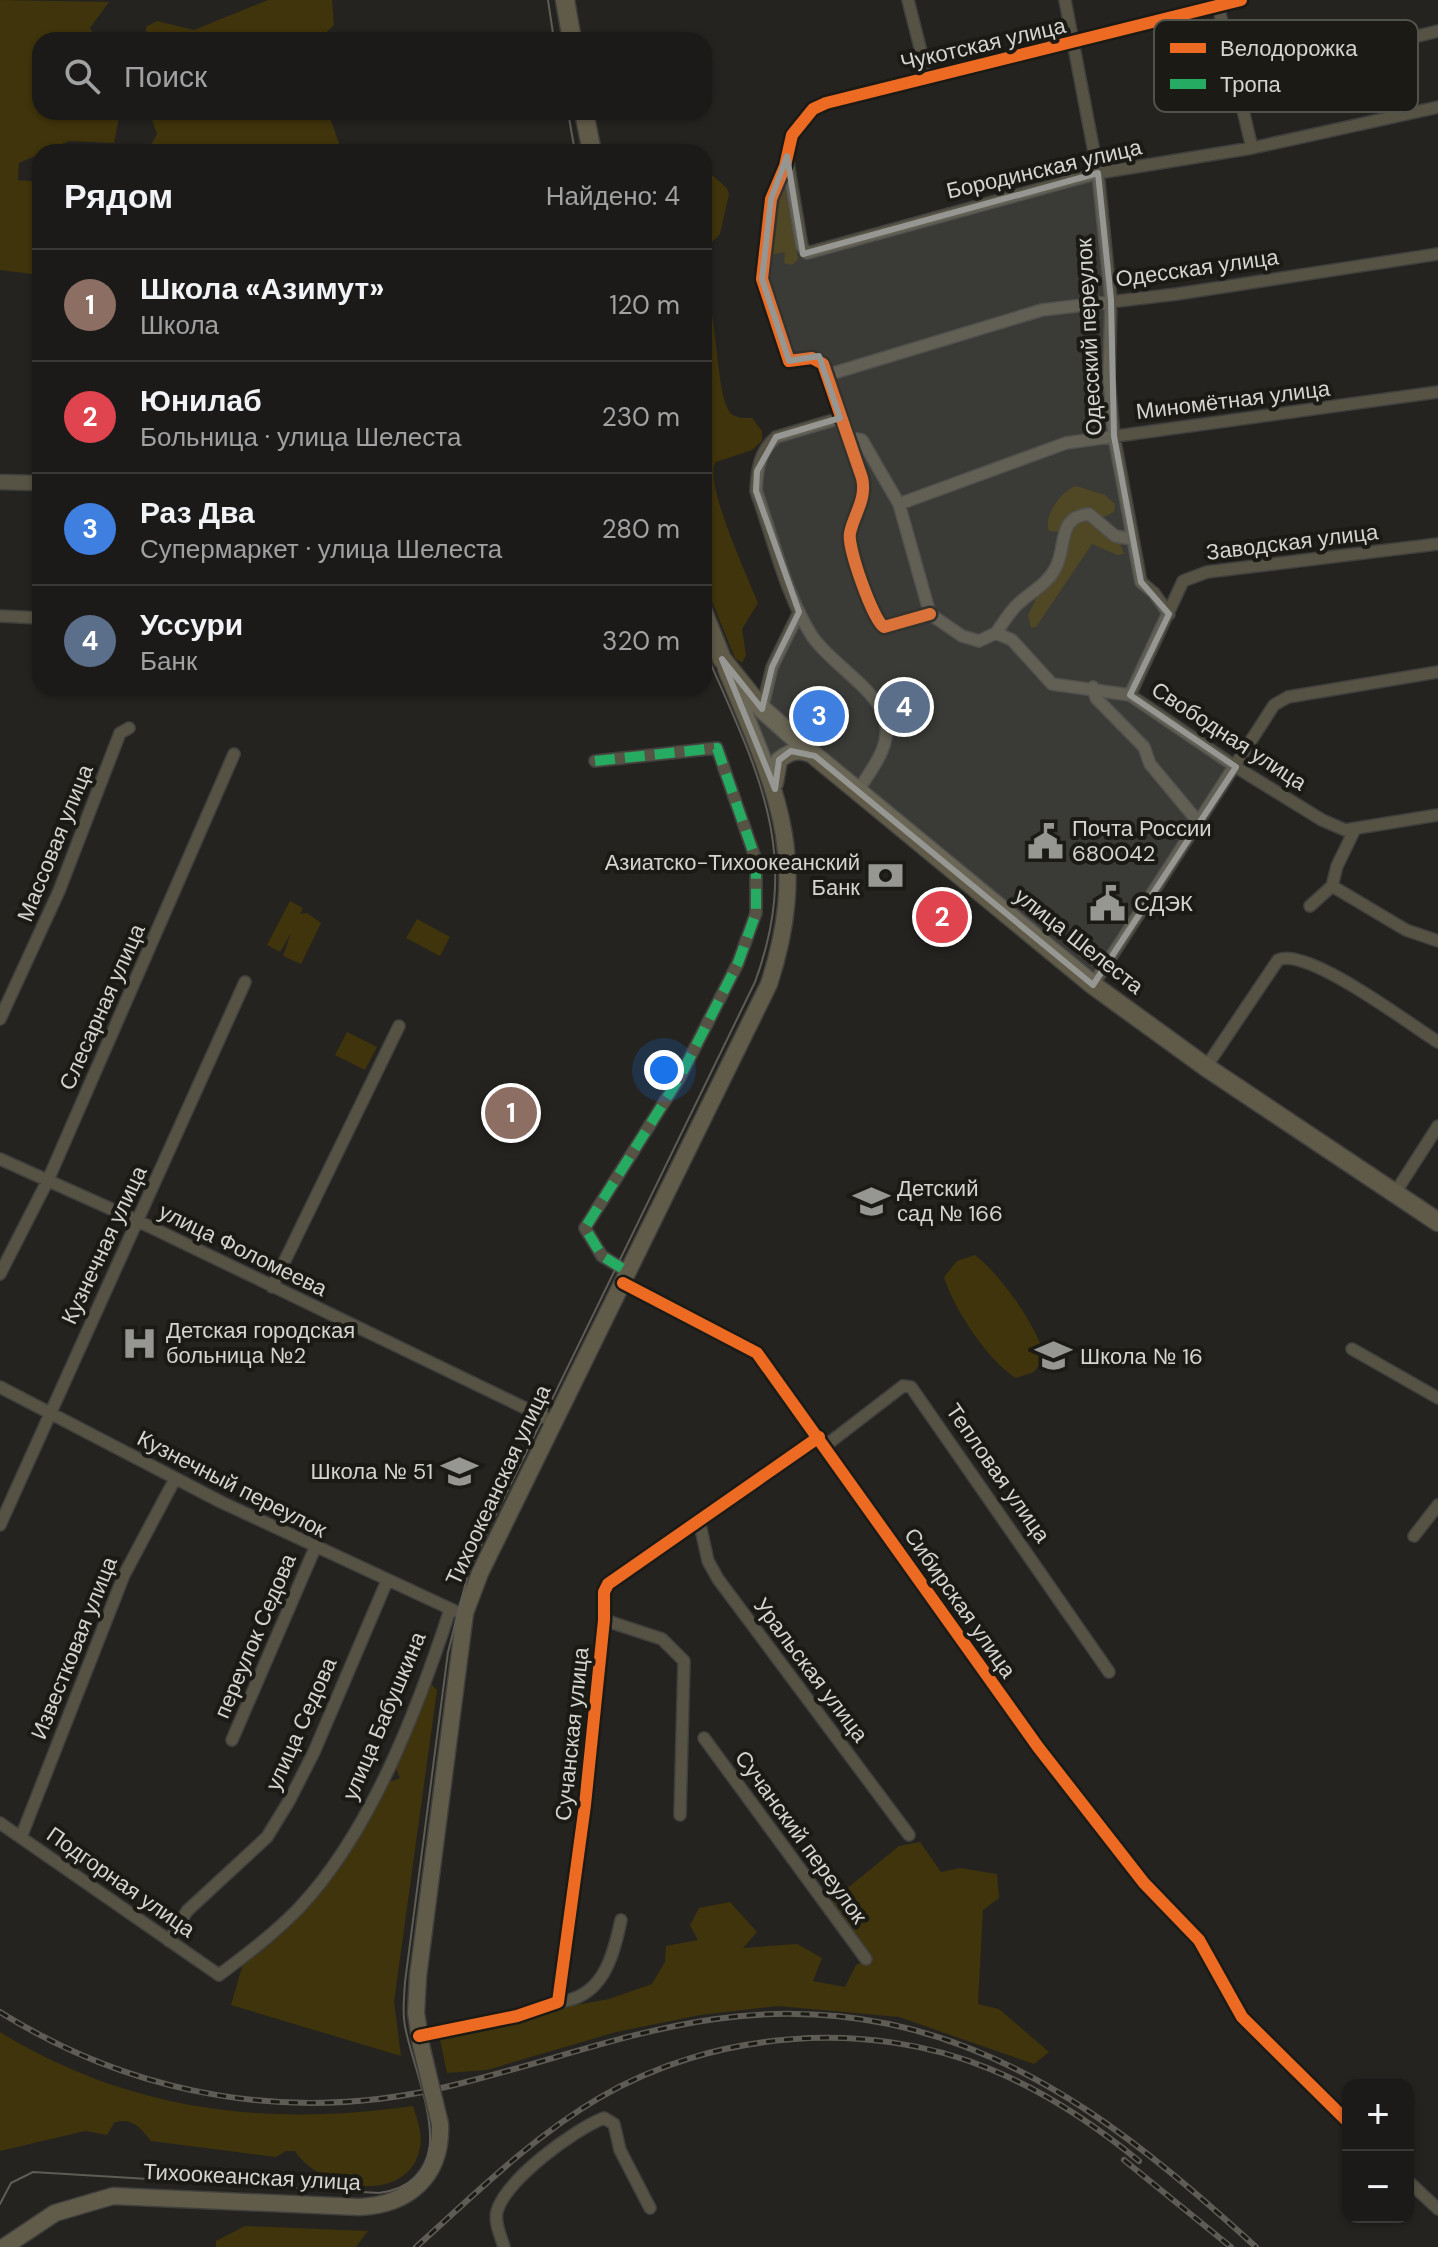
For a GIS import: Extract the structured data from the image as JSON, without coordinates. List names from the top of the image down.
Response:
{
  "streets": {
    "main road": ["улица Шелеста", "Тихоокеанская улица"],
    "street": [
      "Чукотская улица",
      "Бородинская улица",
      "Одесская улица",
      "Одесский переулок",
      "Миномётная улица",
      "Заводская улица",
      "Свободная улица",
      "Массовая улица",
      "Слесарная улица",
      "Кузнечная улица",
      "улица Фоломеева",
      "Тепловая улица",
      "Кузнечный переулок",
      "Сибирская улица",
      "переулок Седова",
      "Известковая улица",
      "Уральская улица",
      "улица Бабушкина",
      "улица Седова",
      "Сучанская улица",
      "Сучанский переулок",
      "Подгорная улица"
    ]
  },
  "crossings": [
    ["Чукотская улица", "Бородинская улица"],
    ["Чукотская улица", "Одесский переулок"],
    ["Бородинская улица", "Одесский переулок"],
    ["Одесская улица", "Одесский переулок"],
    ["Одесский переулок", "Миномётная улица"],
    ["Одесский переулок", "Заводская улица"],
    ["Заводская улица", "Свободная улица"],
    ["улица Шелеста", "Тихоокеанская улица"],
    ["Слесарная улица", "улица Фоломеева"],
    ["Кузнечная улица", "улица Фоломеева"],
    ["Кузнечная улица", "Кузнечный переулок"],
    ["улица Фоломеева", "Тихоокеанская улица"],
    ["Тепловая улица", "Сибирская улица"],
    ["Тепловая улица", "Сучанская улица"],
    ["Кузнечный переулок", "Тихоокеанская улица"],
    ["Кузнечный переулок", "переулок Седова"],
    ["Кузнечный переулок", "Известковая улица"],
    ["Кузнечный переулок", "улица Бабушкина"],
    ["Кузнечный переулок", "улица Седова"],
    ["Тихоокеанская улица", "Сибирская улица"],
    ["Тихоокеанская улица", "улица Бабушкина"],
    ["Сибирская улица", "Сучанская улица"],
    ["Известковая улица", "Подгорная улица"],
    ["Уральская улица", "Сучанская улица"],
    ["улица Бабушкина", "Подгорная улица"],
    ["улица Седова", "Подгорная улица"]
  ],
  "places": {
    "public building": ["Почта России 680042", "СДЭК"],
    "bank": ["Азиатско-Тихоокеанский Банк"],
    "school or university": ["Детский сад № 166", "Школа № 16", "Школа № 51"],
    "hospital": ["Детская городская больница №2"]
  },
  "legend": ["Велодорожка", "Тропа"],
  "page": {
    "search": "Поиск",
    "heading": ["Рядом", "Найдено: 4"],
    "list": [
      {
        "mark": "1",
        "name": "Школа «Азимут»",
        "note": "Школа",
        "value": "120 m"
      },
      {
        "mark": "2",
        "name": "Юнилаб",
        "note": "Больница · улица Шелеста",
        "value": "230 m"
      },
      {
        "mark": "3",
        "name": "Раз Два",
        "note": "Супермаркет · улица Шелеста",
        "value": "280 m"
      },
      {
        "mark": "4",
        "name": "Уссури",
        "note": "Банк",
        "value": "320 m"
      }
    ],
    "pins": [
      "4",
      "3",
      "2",
      "1"
    ],
    "map_buttons": ["+", "−"]
  }
}
